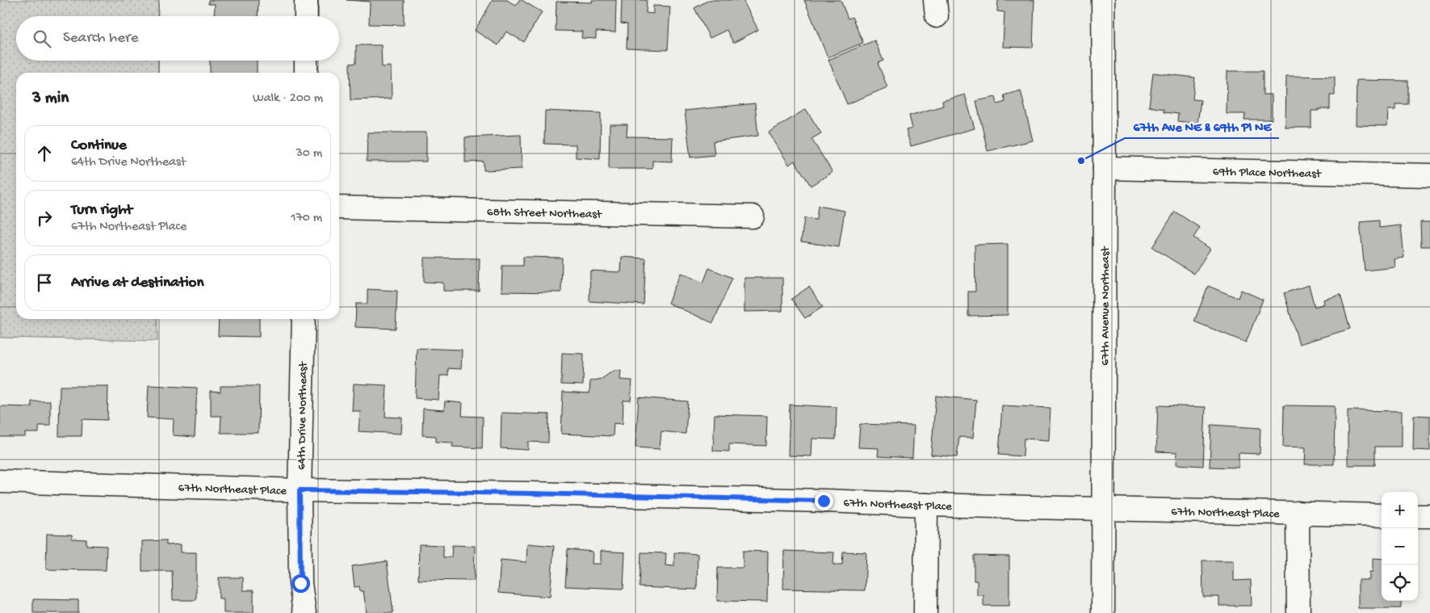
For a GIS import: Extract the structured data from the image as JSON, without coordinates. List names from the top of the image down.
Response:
{
  "streets": {
    "street": [
      "69th Place Northeast",
      "68th Street Northeast",
      "67th Avenue Northeast",
      "64th Drive Northeast",
      "67th Northeast Place"
    ]
  },
  "crossings": [
    ["69th Place Northeast", "67th Avenue Northeast"],
    ["67th Avenue Northeast", "67th Northeast Place"],
    ["64th Drive Northeast", "67th Northeast Place"]
  ],
  "places": ["67th Ave NE & 69th Pl NE"],
  "page": {
    "search": "Search here",
    "heading": ["3 min", "Walk · 200 m"],
    "list": [
      ["Continue", "64th Drive Northeast", "30 m"],
      ["Turn right", "67th Northeast Place", "170 m"],
      "Arrive at destination"
    ],
    "map_buttons": ["+", "−"]
  }
}
